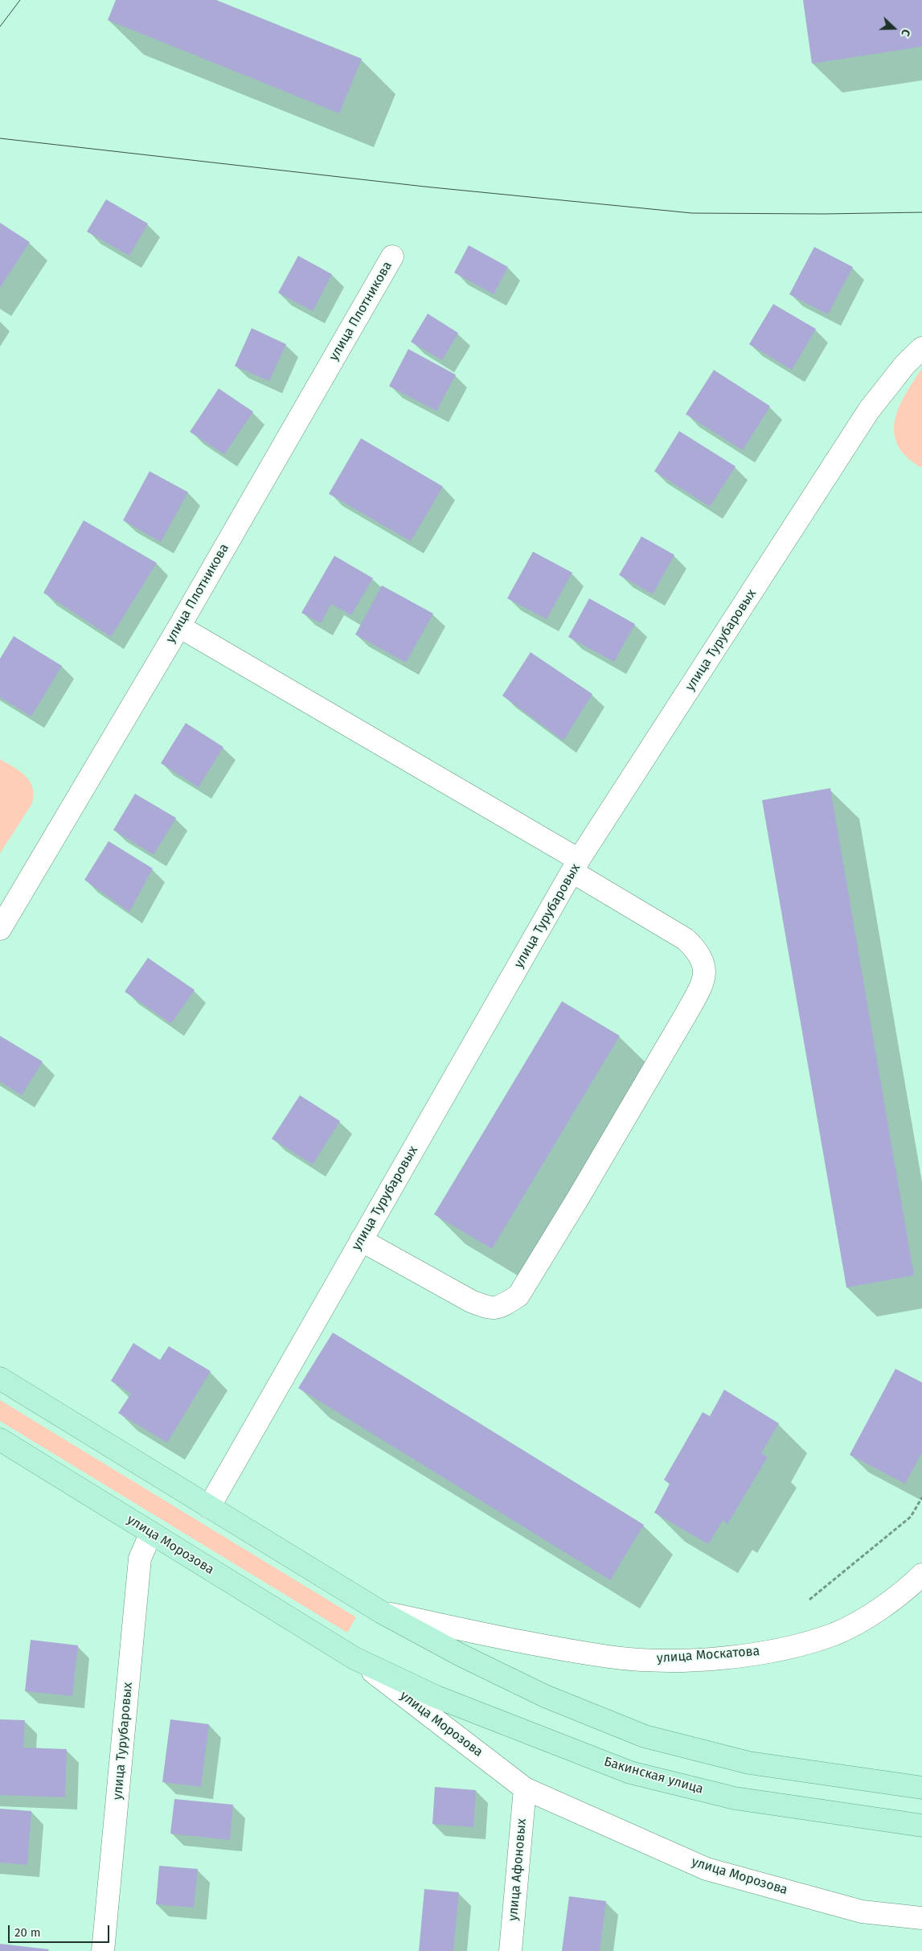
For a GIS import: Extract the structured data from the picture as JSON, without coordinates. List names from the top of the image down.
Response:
{
  "streets": {
    "main road": ["улица Морозова", "Бакинская улица"],
    "street": [
      "улица Плотникова",
      "улица Турубаровых",
      "улица Москатова",
      "улица Афоновых"
    ]
  },
  "crossings": [
    ["улица Турубаровых", "улица Морозова"],
    ["улица Морозова", "Бакинская улица"],
    ["улица Морозова", "улица Афоновых"]
  ],
  "scale_bar": "20 m",
  "north": "right"
}
